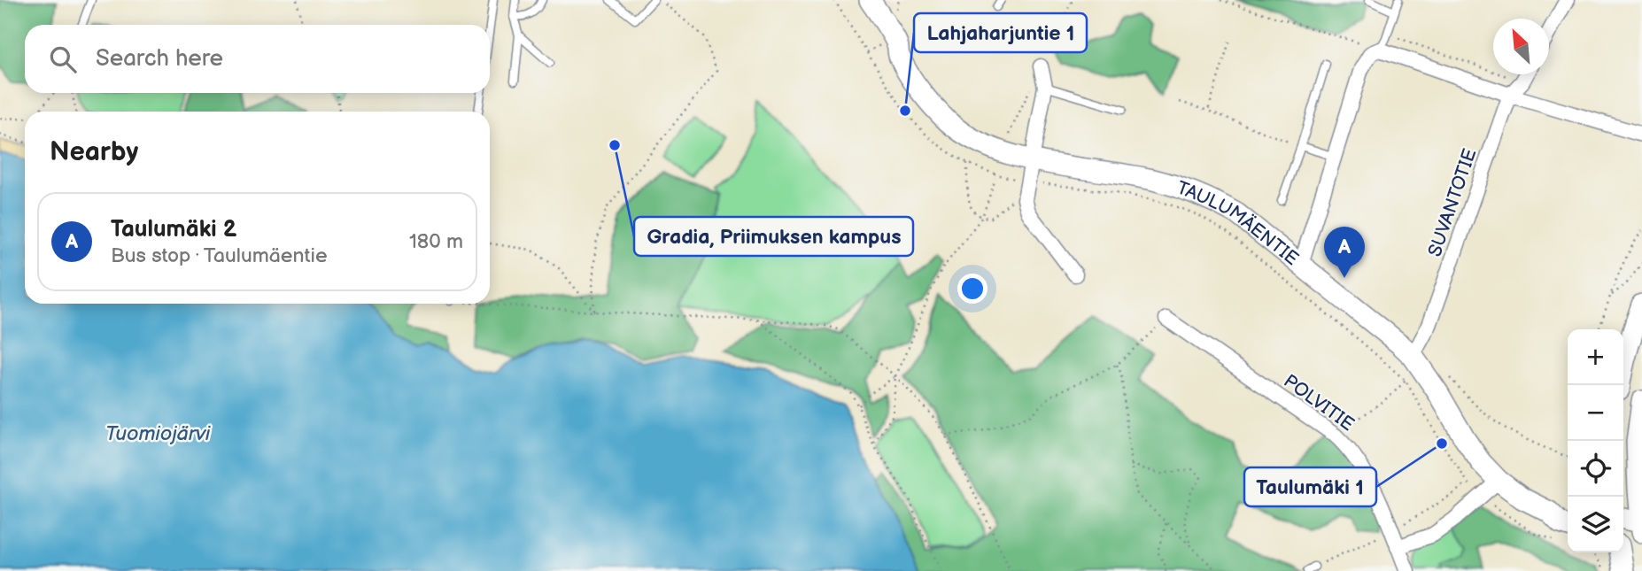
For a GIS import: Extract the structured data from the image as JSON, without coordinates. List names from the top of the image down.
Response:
{
  "streets": {
    "main road": ["TAULUMÄENTIE"],
    "street": ["SUVANTOTIE", "POLVITIE"]
  },
  "crossings": [
    ["SUVANTOTIE", "TAULUMÄENTIE"]
  ],
  "water": ["Tuomiojärvi"],
  "places": ["Lahjaharjuntie 1", "Gradia, Priimuksen kampus", "Taulumäki 1"],
  "north": "top left",
  "page": {
    "search": "Search here",
    "heading": "Nearby",
    "list": [
      {
        "mark": "A",
        "name": "Taulumäki 2",
        "note": "Bus stop · Taulumäentie",
        "value": "180 m"
      }
    ],
    "pins": "A",
    "map_buttons": ["+", "−"]
  }
}
